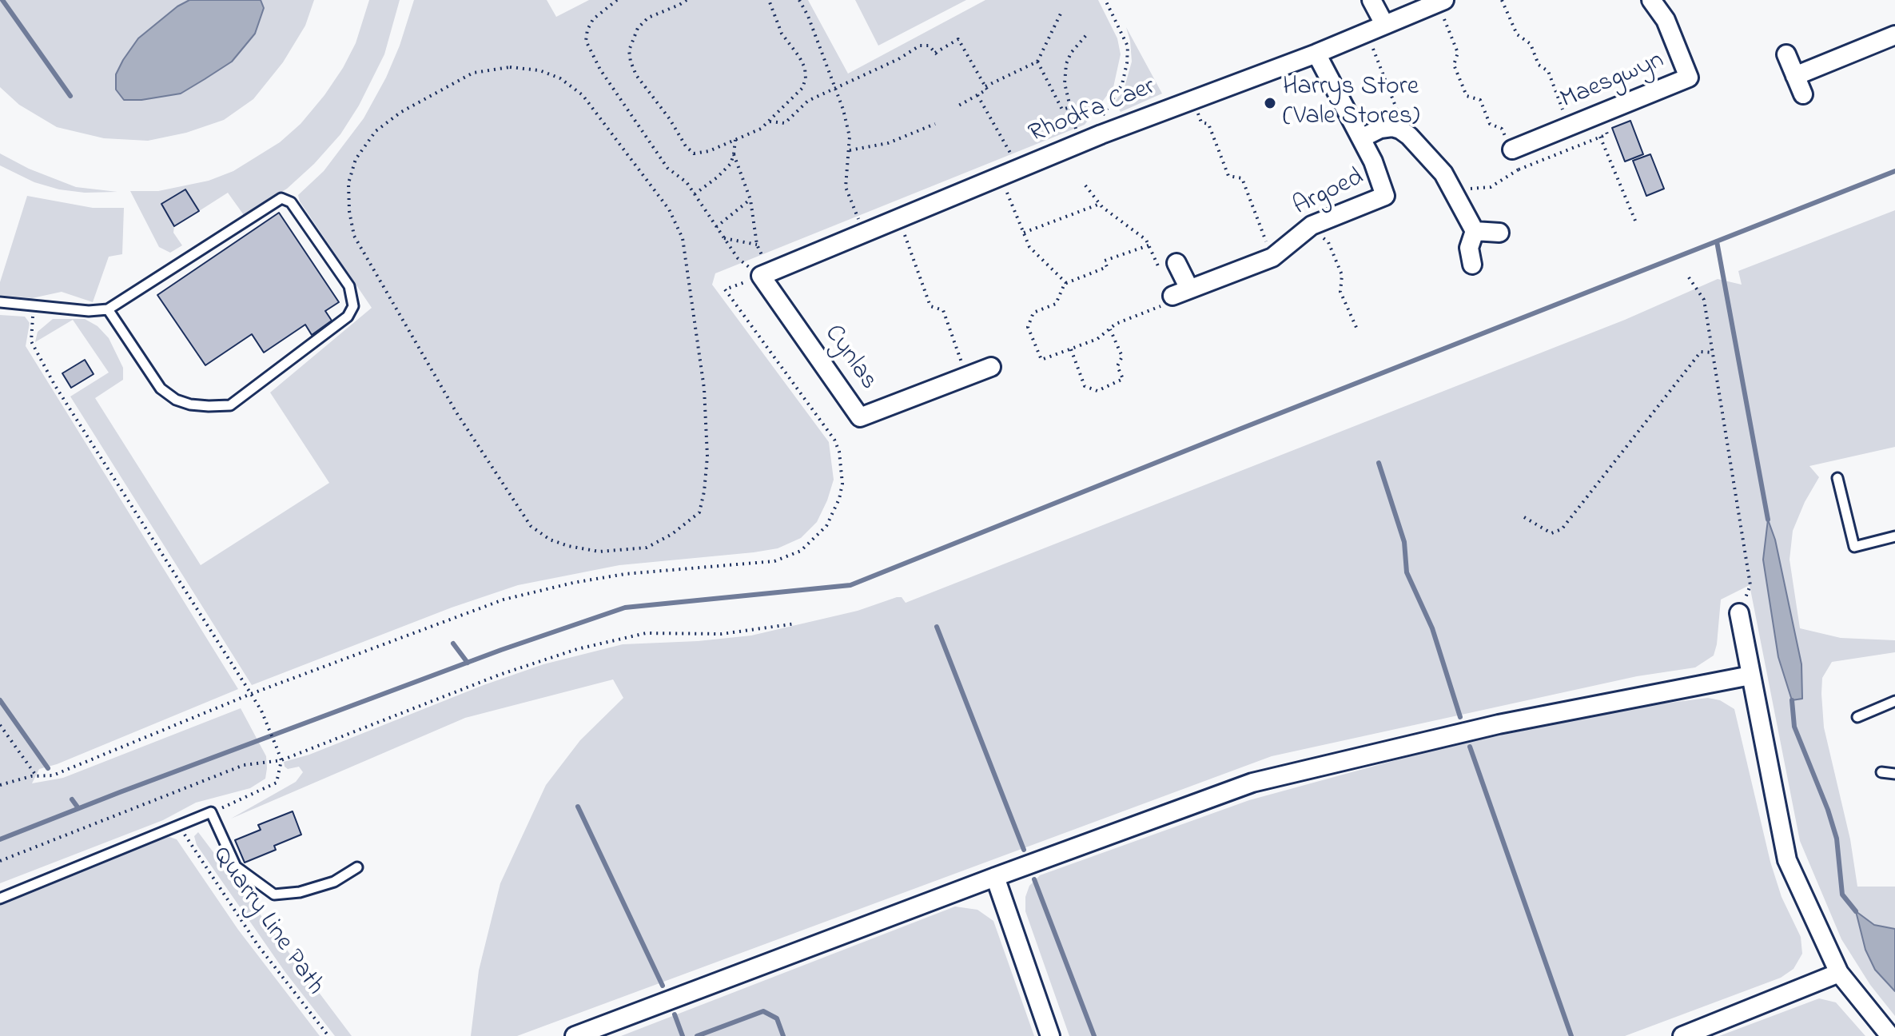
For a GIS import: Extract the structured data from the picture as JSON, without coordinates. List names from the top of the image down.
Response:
{
  "streets": {
    "street": [
      "Maesgwyn",
      "Rhodfa Caer",
      "Argoed",
      "Cynlas"
    ],
    "path": ["Quarry Line Path"]
  },
  "crossings": [
    ["Rhodfa Caer", "Argoed"],
    ["Rhodfa Caer", "Cynlas"]
  ],
  "places": ["Harrys Store (Vale Stores)"]
}
